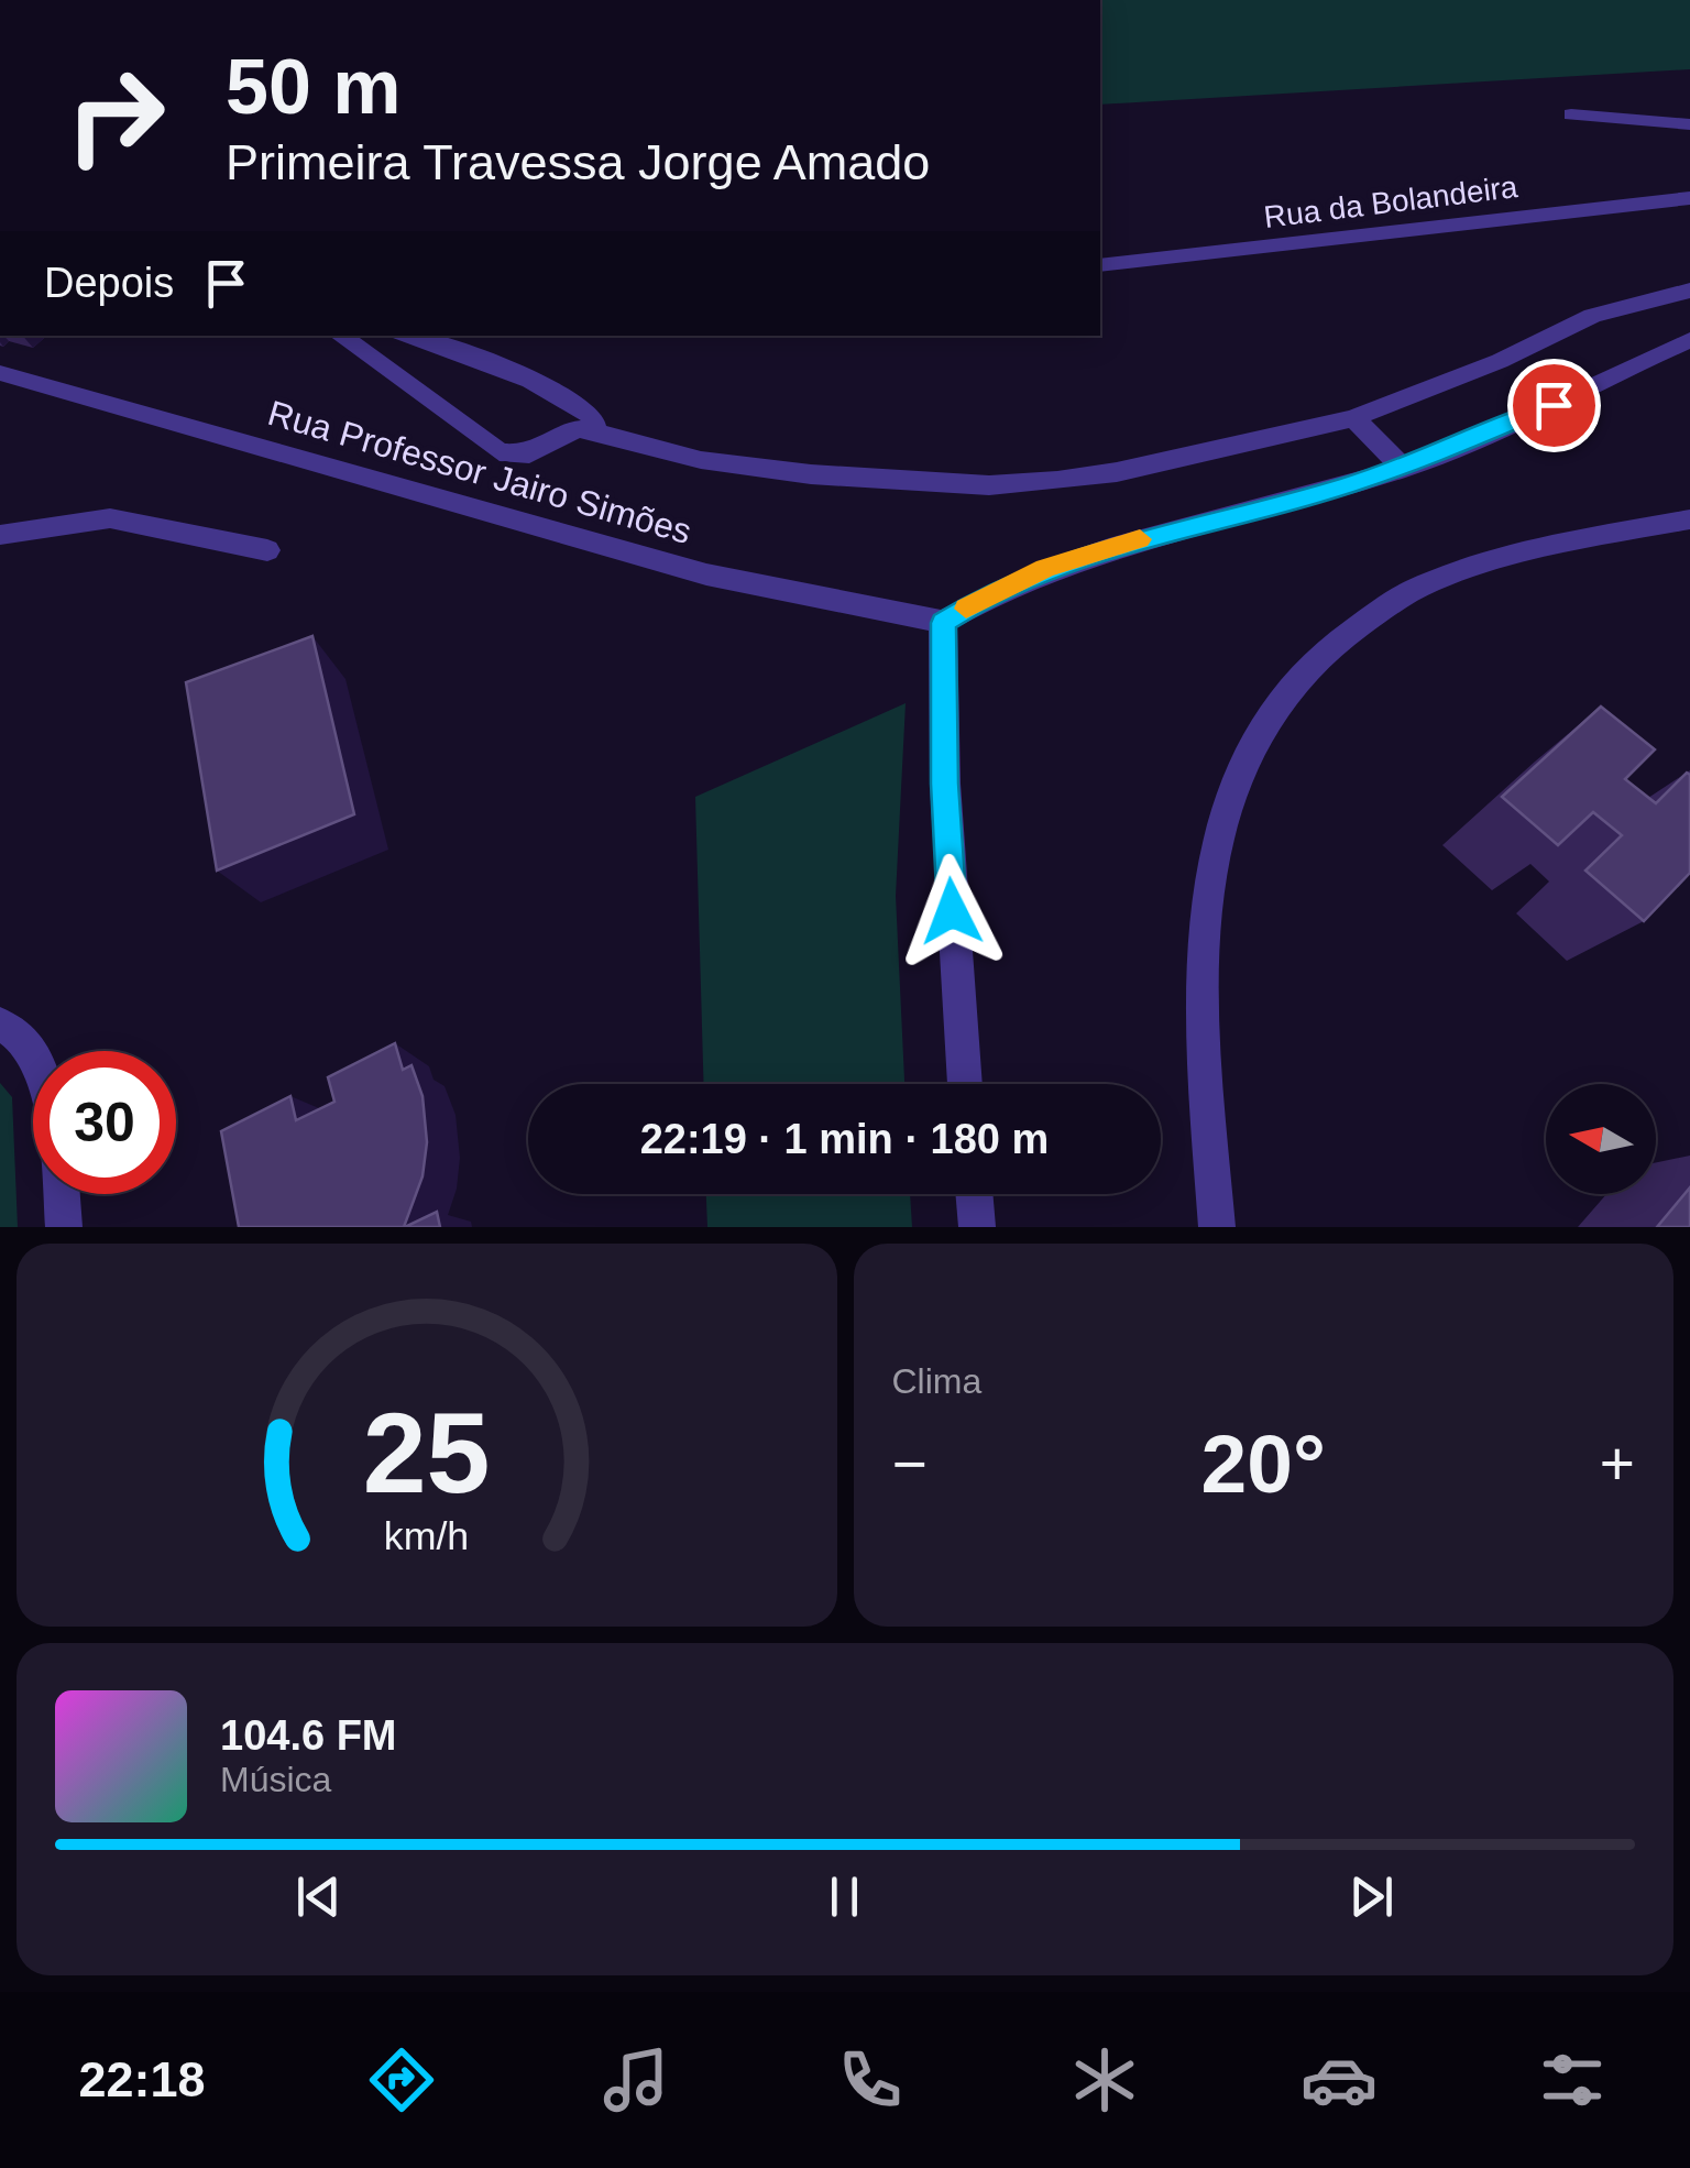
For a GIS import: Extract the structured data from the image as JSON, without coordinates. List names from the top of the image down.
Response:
{
  "streets": {
    "street": ["Rua da Bolandeira", "Rua Professor Jairo Simões"]
  },
  "north": "left",
  "page": {
    "turn": ["50 m", "Primeira Travessa Jorge Amado"],
    "then": "Depois",
    "limit": "30",
    "trip": "22:19 · 1 min · 180 m",
    "tile": "Clima",
    "heat": ["−", "20°", "+"],
    "song": ["104.6 FM", "Música"],
    "tabs": "22:18",
    "gauge": ["25", "km/h"]
  }
}
